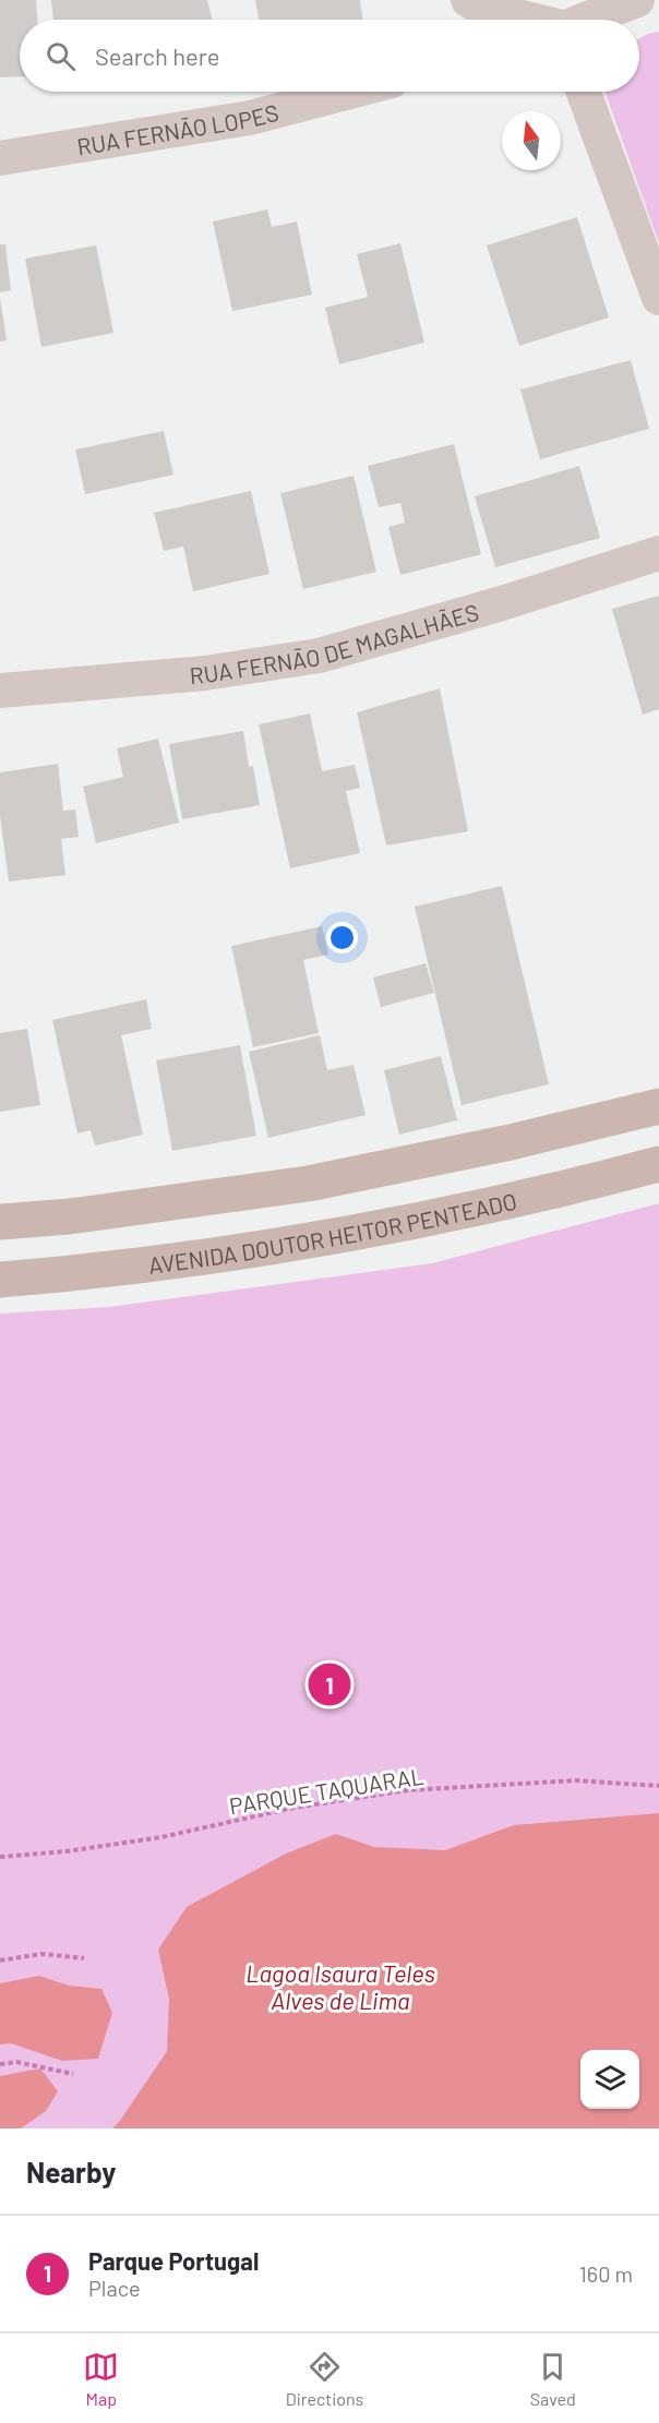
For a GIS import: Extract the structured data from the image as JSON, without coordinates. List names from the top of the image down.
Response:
{
  "streets": {
    "main road": ["AVENIDA DOUTOR HEITOR PENTEADO"],
    "street": ["RUA FERNÃO LOPES", "RUA FERNÃO DE MAGALHÃES"],
    "path": ["PARQUE TAQUARAL"]
  },
  "water": ["Lagoa Isaura Teles Alves de Lima"],
  "north": "top",
  "page": {
    "search": "Search here",
    "pins": "1",
    "heading": "Nearby",
    "list": [
      {
        "mark": "1",
        "name": "Parque Portugal",
        "note": "Place",
        "value": "160 m"
      }
    ],
    "nav": ["Map", "Directions", "Saved"]
  }
}
